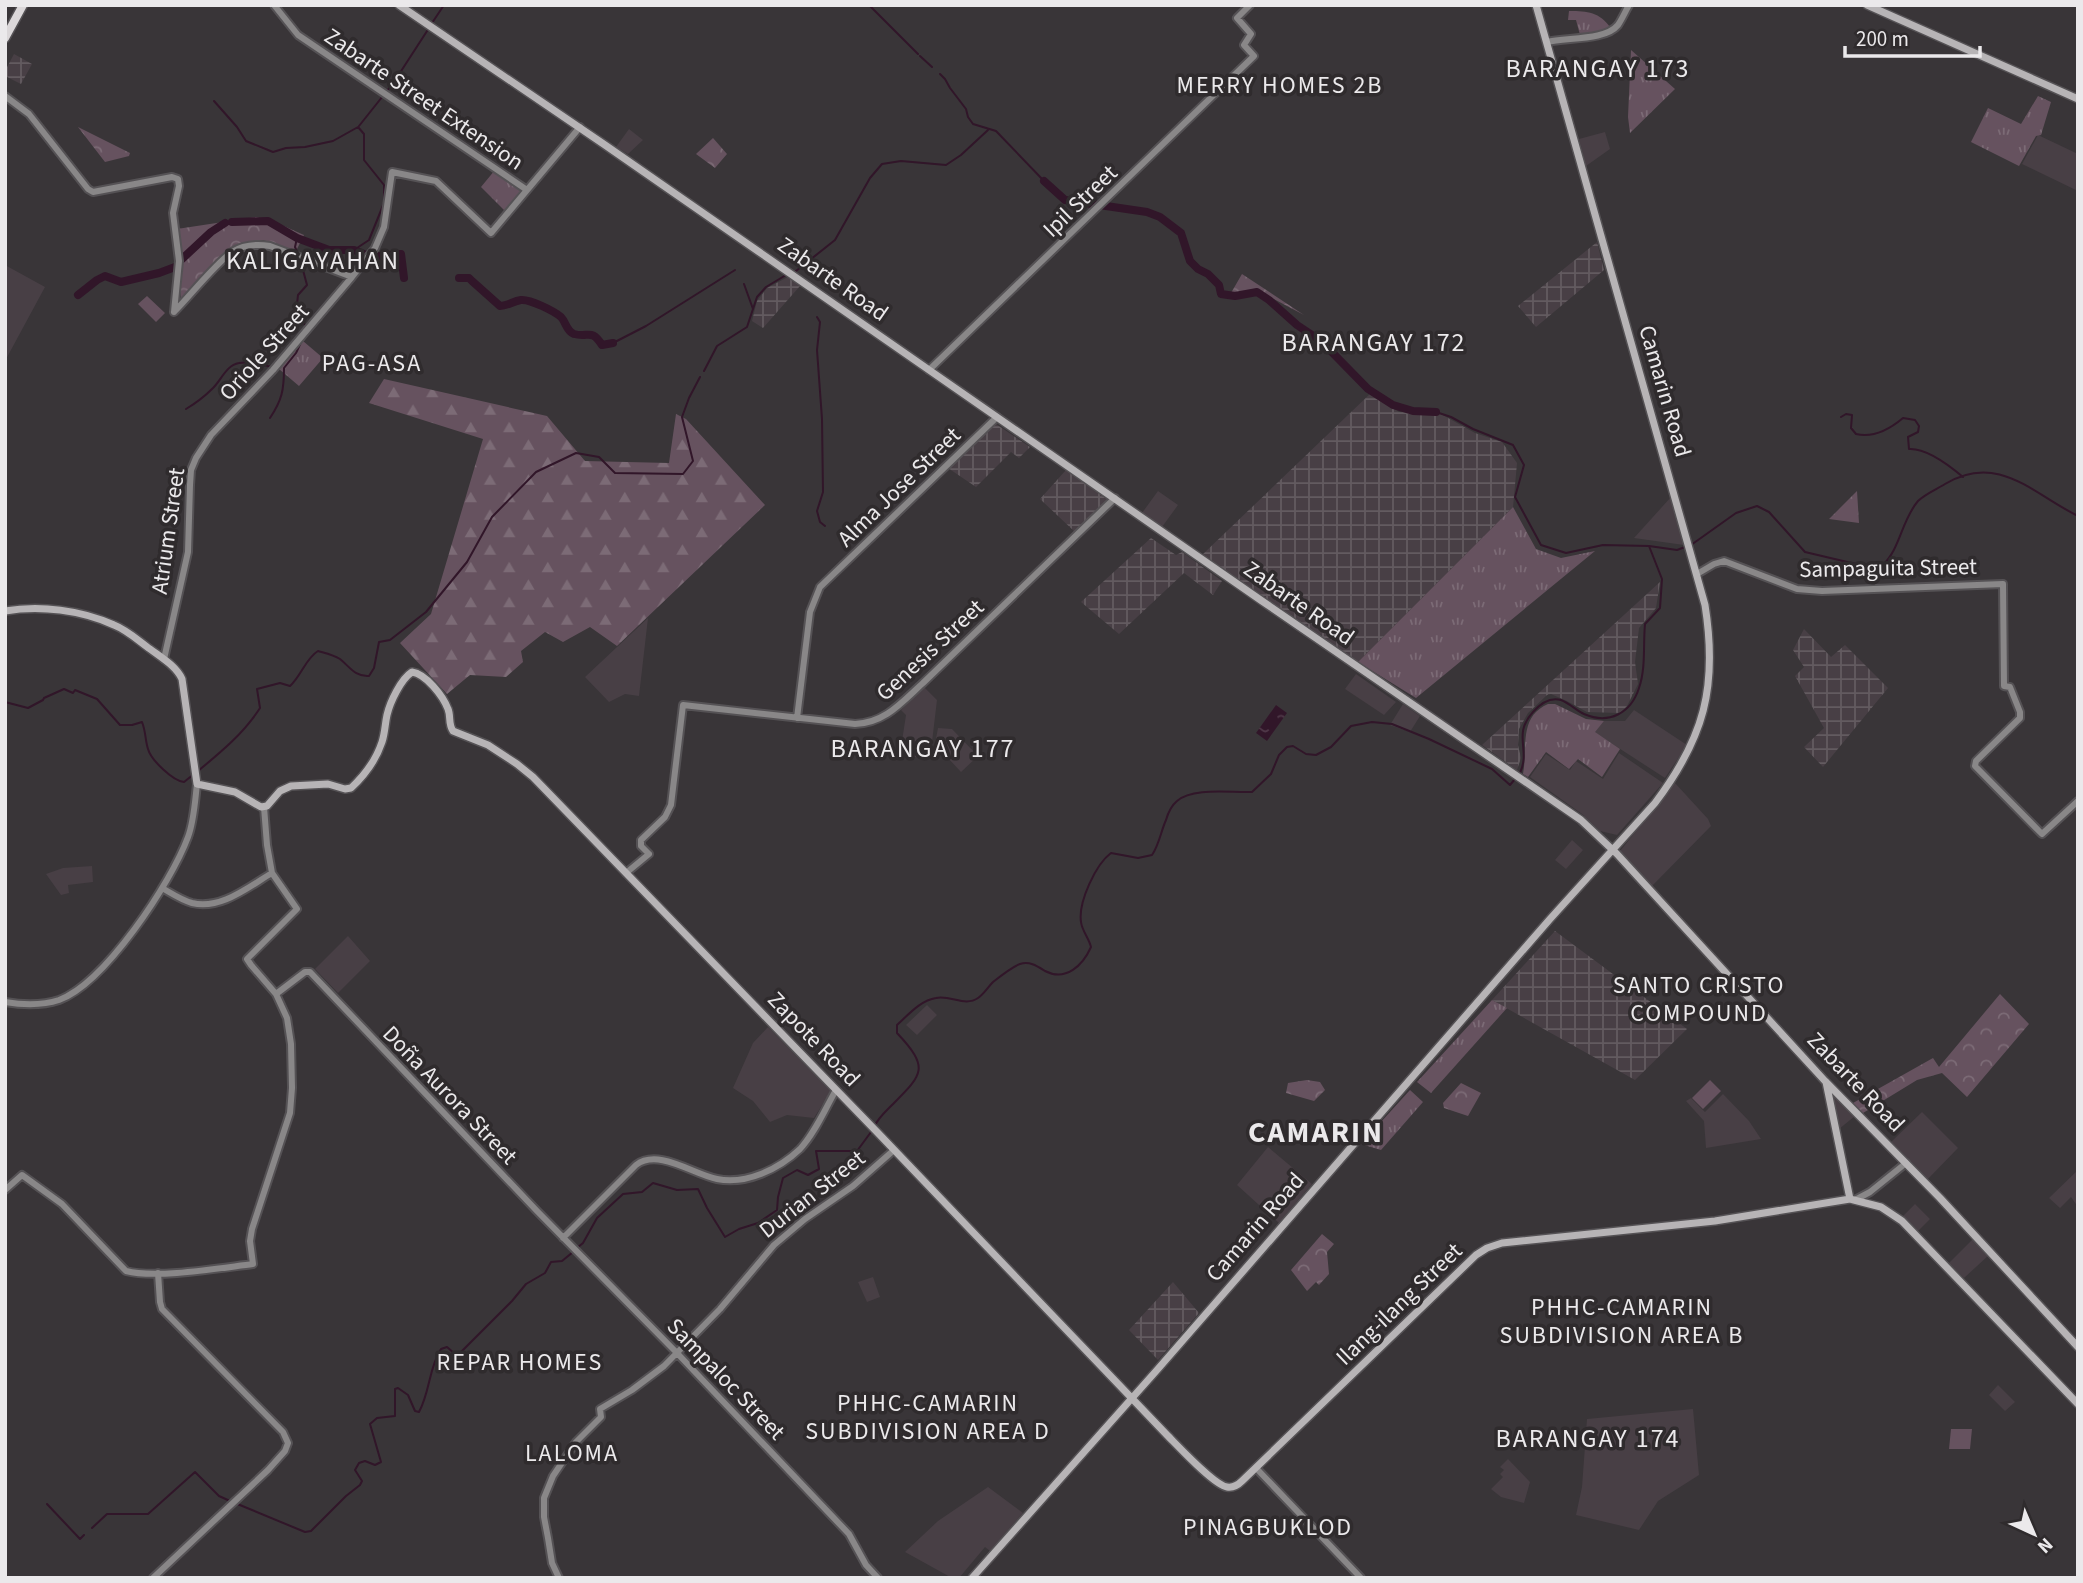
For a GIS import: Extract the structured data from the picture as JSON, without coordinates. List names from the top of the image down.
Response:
{
  "streets": {
    "main road": [
      "Zabarte Road",
      "Camarin Road",
      "Zapote Road",
      "Ilang-ilang Street"
    ],
    "street": [
      "Zabarte Street Extension",
      "Ipil Street",
      "Oriole Street",
      "Alma Jose Street",
      "Atrium Street",
      "Sampaguita Street",
      "Genesis Street",
      "Doña Aurora Street",
      "Durian Street",
      "Sampaloc Street"
    ]
  },
  "crossings": [
    ["Zabarte Street Extension", "Oriole Street"],
    ["Ipil Street", "Zabarte Road"],
    ["Zabarte Road", "Camarin Road"],
    ["Zabarte Road", "Alma Jose Street"],
    ["Zabarte Road", "Genesis Street"],
    ["Oriole Street", "Atrium Street"],
    ["Camarin Road", "Sampaguita Street"],
    ["Camarin Road", "Zapote Road"],
    ["Camarin Road", "Ilang-ilang Street"],
    ["Alma Jose Street", "Genesis Street"],
    ["Genesis Street", "Zapote Road"],
    ["Zapote Road", "Durian Street"],
    ["Zapote Road", "Ilang-ilang Street"],
    ["Doña Aurora Street", "Sampaloc Street"],
    ["Durian Street", "Sampaloc Street"]
  ],
  "districts": [
    "BARANGAY 173",
    "MERRY HOMES 2B",
    "KALIGAYAHAN",
    "BARANGAY 172",
    "PAG-ASA",
    "BARANGAY 177",
    "SANTO CRISTO COMPOUND",
    "CAMARIN",
    "PHHC-CAMARIN SUBDIVISION AREA B",
    "REPAR HOMES",
    "PHHC-CAMARIN SUBDIVISION AREA D",
    "BARANGAY 174",
    "LALOMA",
    "PINAGBUKLOD"
  ],
  "scale_bar": "200 m",
  "north": "bottom right"
}
